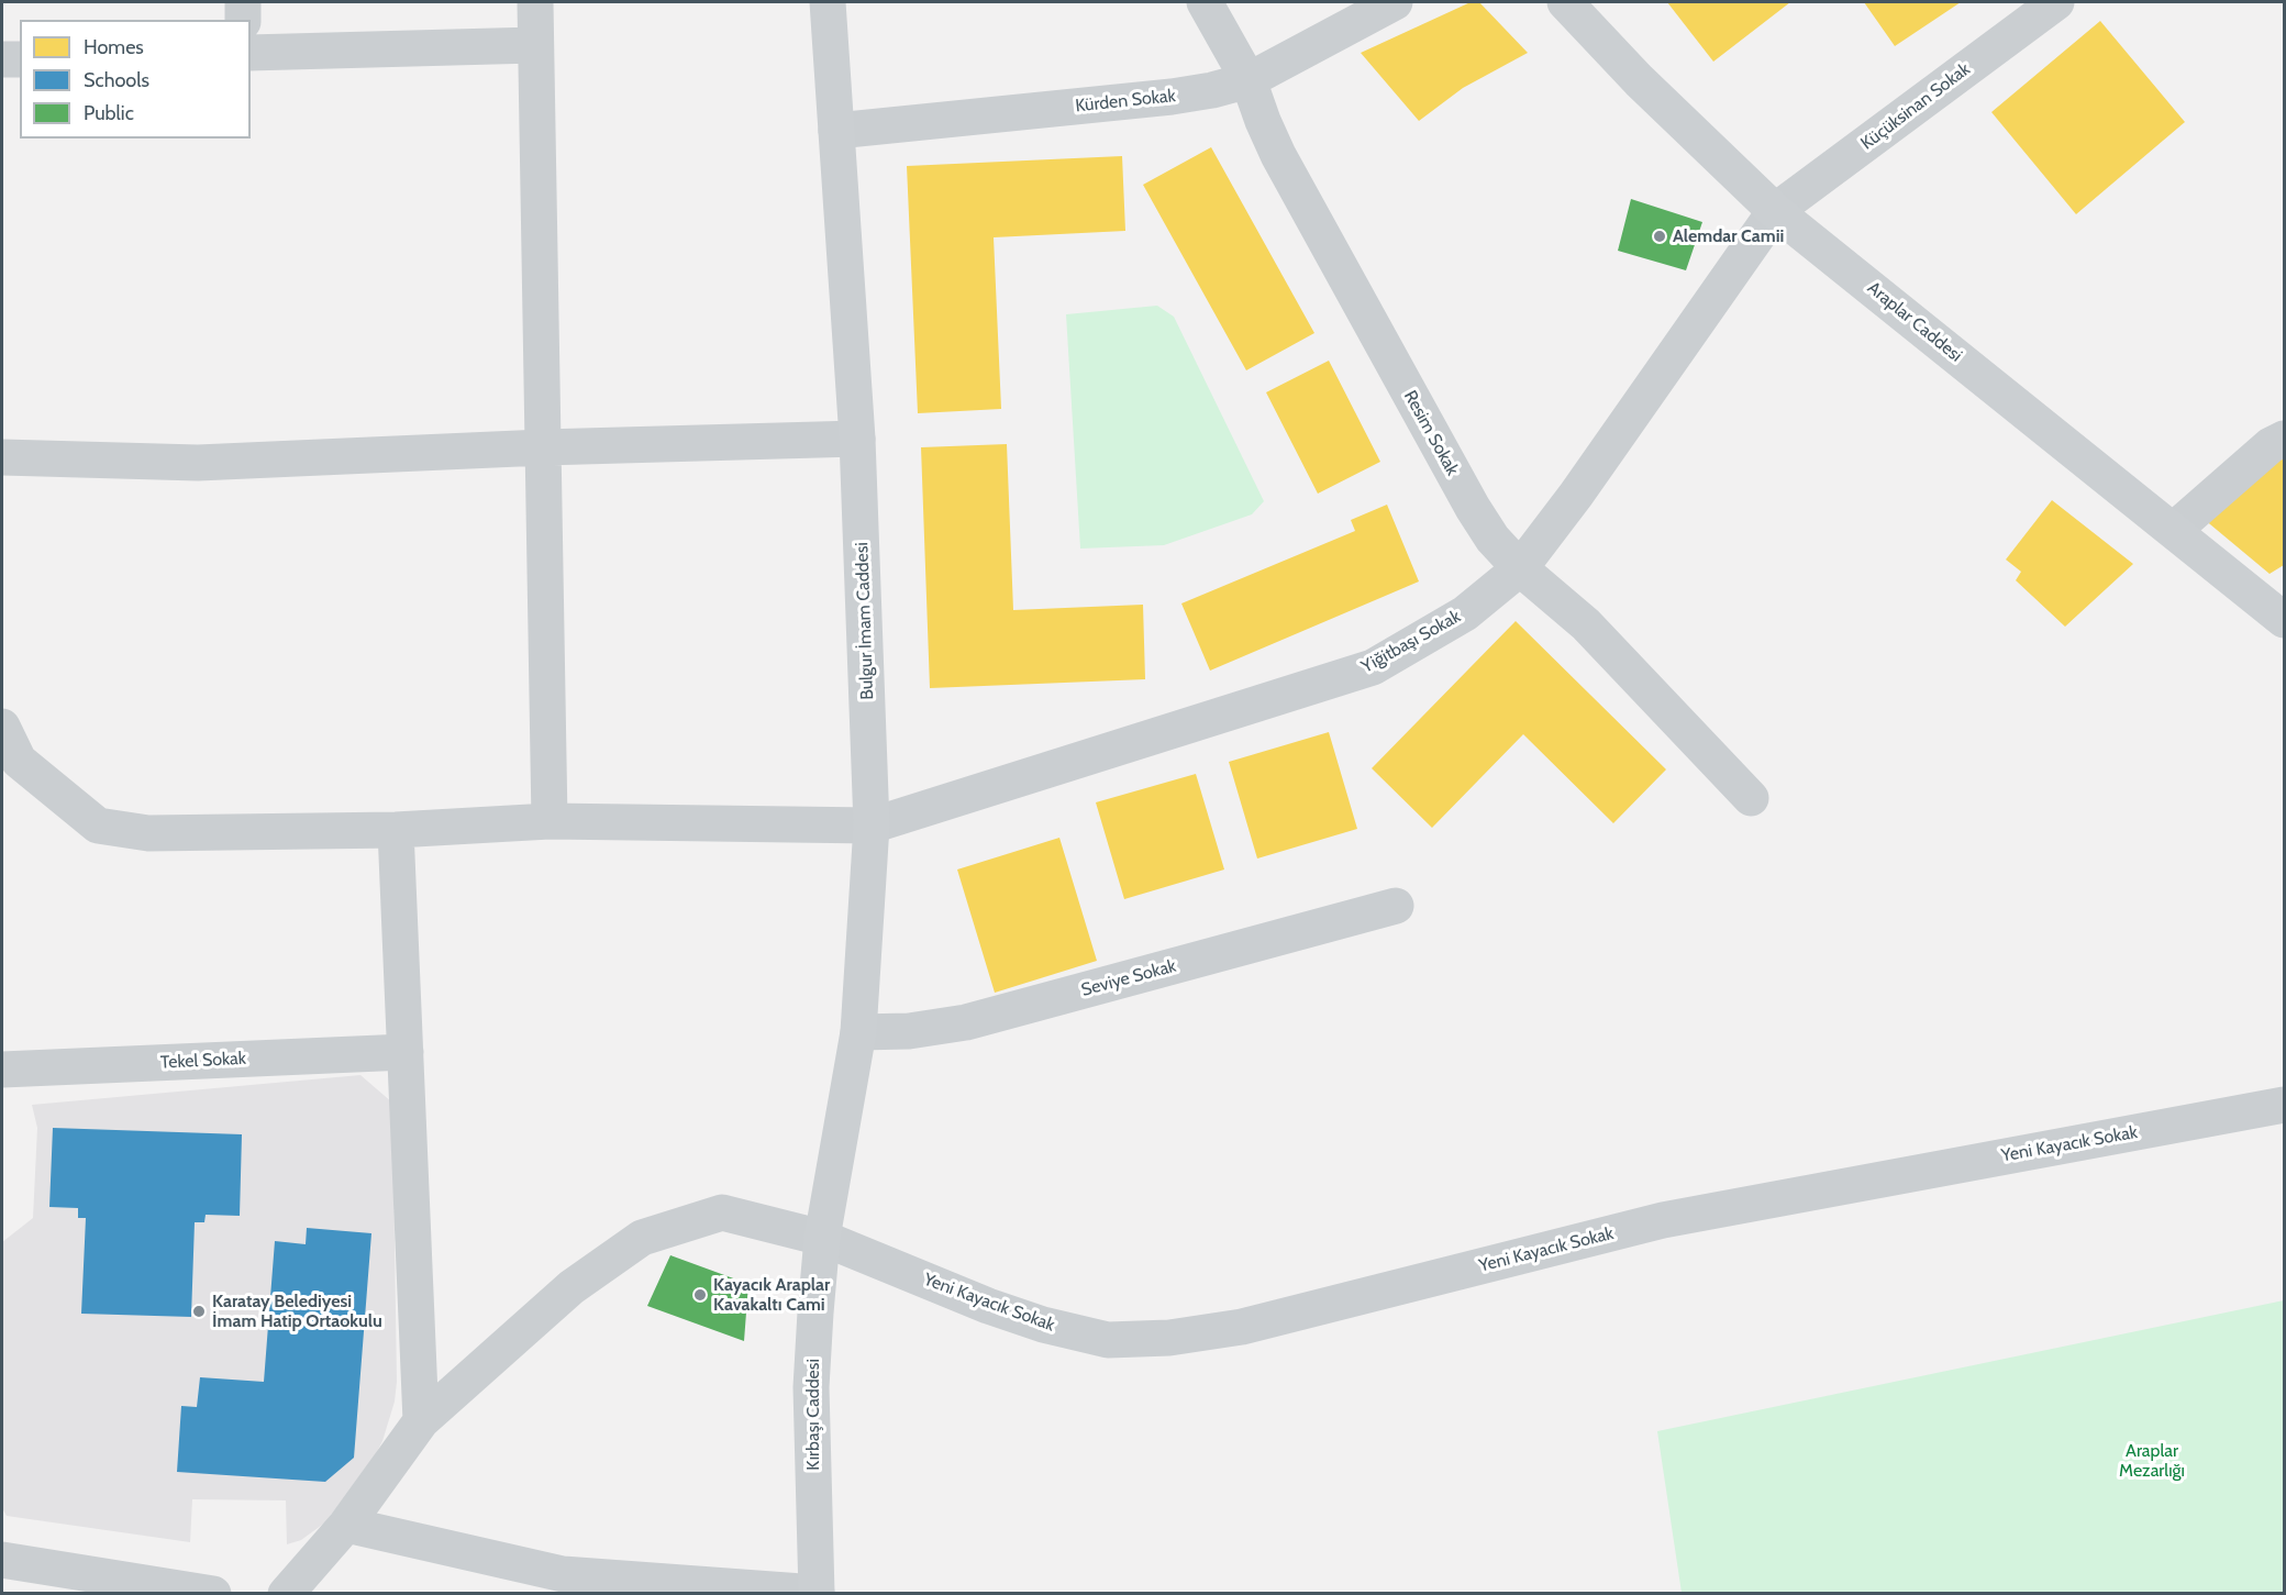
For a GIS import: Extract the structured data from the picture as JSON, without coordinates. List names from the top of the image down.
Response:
{
  "streets": {
    "street": [
      "Kürden Sokak",
      "Küçüksinan Sokak",
      "Araplar Caddesi",
      "Resim Sokak",
      "Bulgur İmam Caddesi",
      "Yiğitbaşı Sokak",
      "Seviye Sokak",
      "Tekel Sokak",
      "Yeni Kayacık Sokak",
      "Kırbaşı Caddesi"
    ]
  },
  "crossings": [
    ["Kürden Sokak", "Resim Sokak"],
    ["Kürden Sokak", "Bulgur İmam Caddesi"],
    ["Küçüksinan Sokak", "Araplar Caddesi"],
    ["Küçüksinan Sokak", "Yiğitbaşı Sokak"],
    ["Araplar Caddesi", "Yiğitbaşı Sokak"],
    ["Resim Sokak", "Yiğitbaşı Sokak"],
    ["Bulgur İmam Caddesi", "Yiğitbaşı Sokak"],
    ["Bulgur İmam Caddesi", "Seviye Sokak"],
    ["Bulgur İmam Caddesi", "Yeni Kayacık Sokak"],
    ["Bulgur İmam Caddesi", "Kırbaşı Caddesi"],
    ["Yeni Kayacık Sokak", "Kırbaşı Caddesi"]
  ],
  "parks": ["Araplar Mezarlığı"],
  "places": ["Alemdar Camii", "Kayacık Araplar Kavakaltı Cami", "Karatay Belediyesi İmam Hatip Ortaokulu"],
  "legend": ["Homes", "Schools", "Public"]
}
